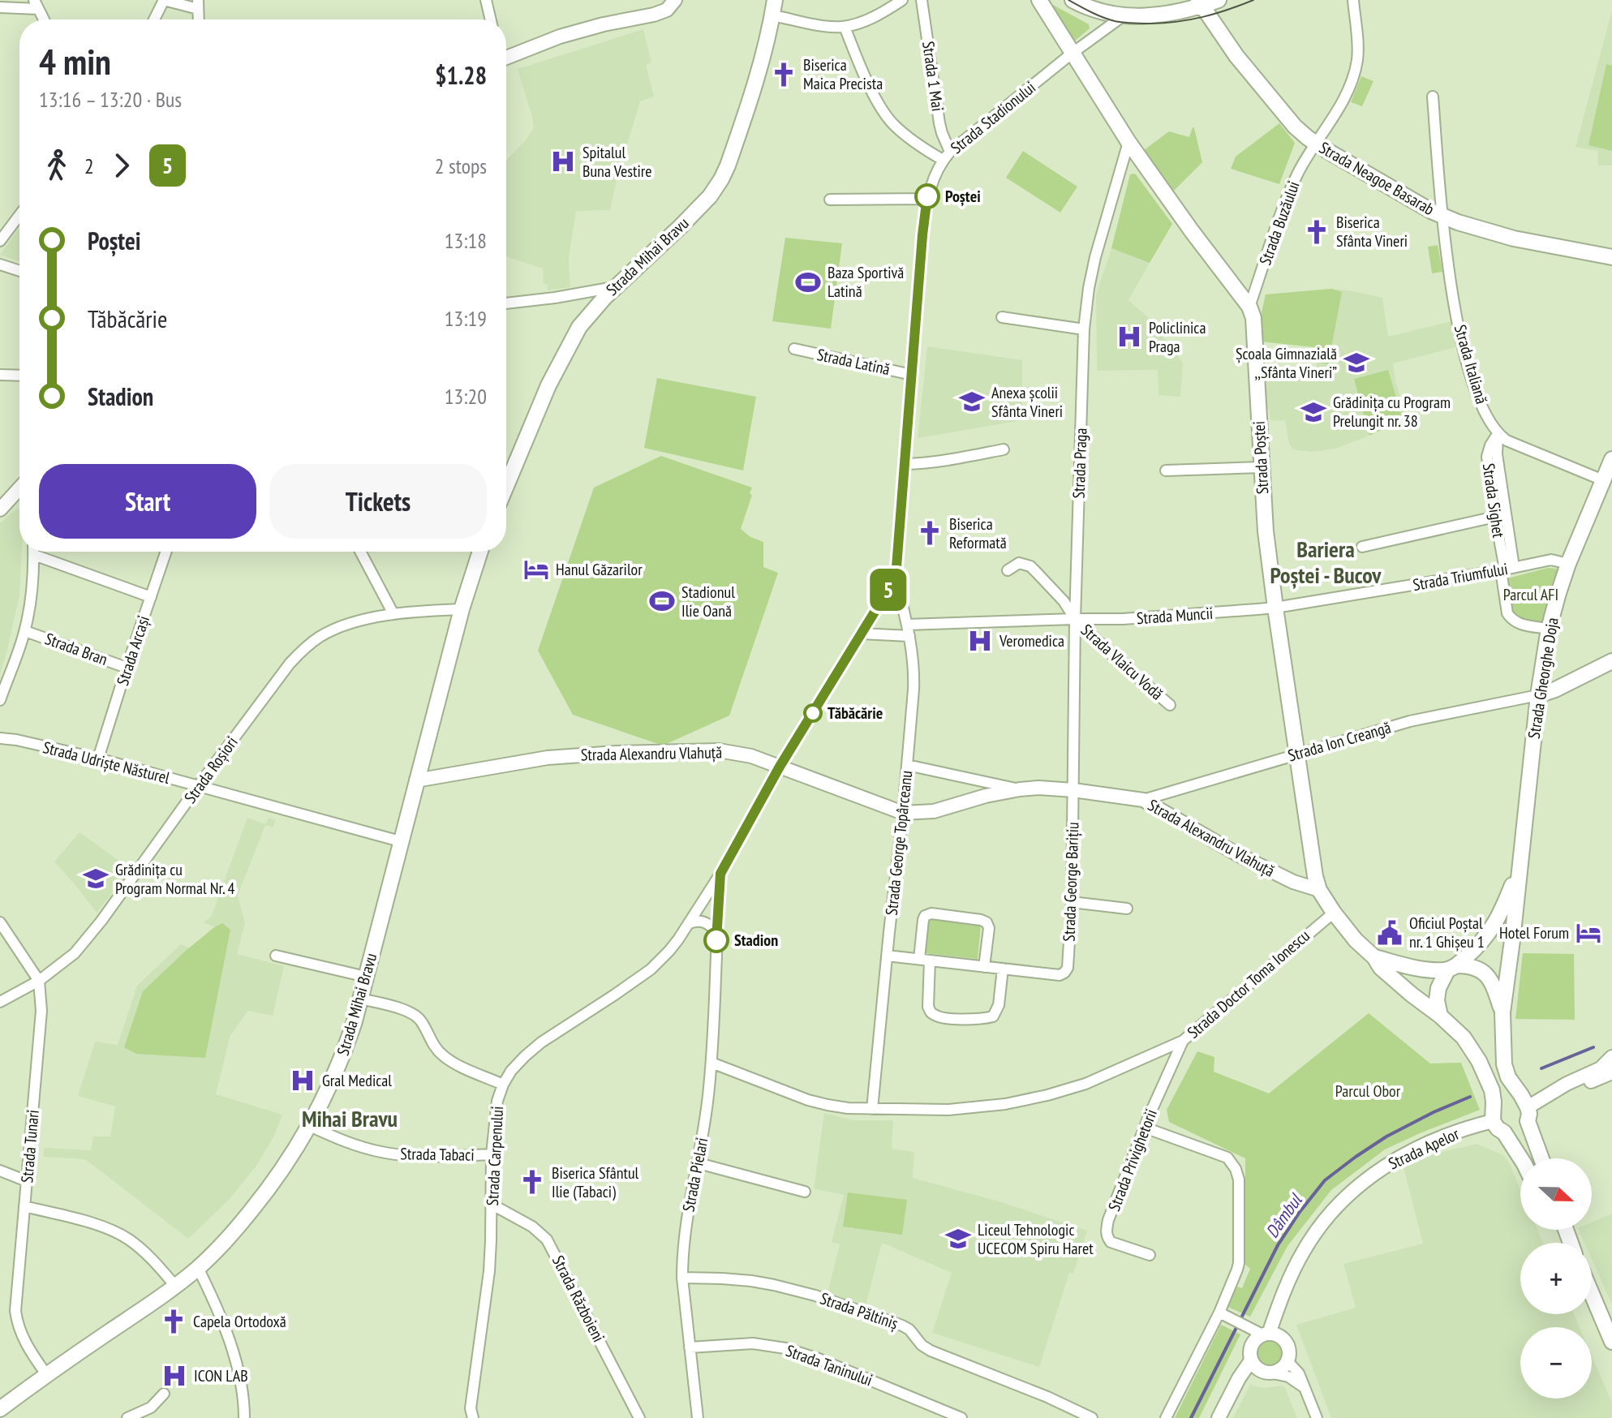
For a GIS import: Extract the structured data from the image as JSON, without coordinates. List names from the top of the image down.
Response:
{
  "streets": {
    "main road": [
      "Strada Neagoe Basarab",
      "Strada Mihai Bravu",
      "Strada Poștei",
      "Strada Gheorghe Doja"
    ],
    "street": [
      "Strada 1 Mai",
      "Strada Stadionului",
      "Strada Buzăului",
      "Strada Latină",
      "Strada Italiană",
      "Strada Praga",
      "Strada Sighet",
      "Strada Triumfului",
      "Strada Muncii",
      "Strada Bran",
      "Strada Arcași",
      "Strada Vlaicu Vodă",
      "Strada Ion Creangă",
      "Strada Alexandru Vlahuță",
      "Strada Udriște Năsturel",
      "Strada Roșiori",
      "Strada George Topârceanu",
      "Strada George Barițiu",
      "Strada Doctor Toma Ionescu",
      "Strada Tunari",
      "Strada Apelor",
      "Strada Tabaci",
      "Strada Carpenului",
      "Strada Privighetorii",
      "Strada Pielari",
      "Strada Războieni",
      "Strada Păltiniș",
      "Strada Taninului"
    ]
  },
  "crossings": [
    ["Strada 1 Mai", "Strada Stadionului"],
    ["Strada Stadionului", "Strada Latină"],
    ["Strada Stadionului", "Strada Poștei"],
    ["Strada Stadionului", "Strada Alexandru Vlahuță"],
    ["Strada Stadionului", "Strada George Topârceanu"],
    ["Strada Stadionului", "Strada Pielari"],
    ["Strada Neagoe Basarab", "Strada Buzăului"],
    ["Strada Neagoe Basarab", "Strada Italiană"],
    ["Strada Buzăului", "Strada Poștei"],
    ["Strada Mihai Bravu", "Strada Alexandru Vlahuță"],
    ["Strada Mihai Bravu", "Strada Udriște Năsturel"],
    ["Strada Mihai Bravu", "Strada Roșiori"],
    ["Strada Mihai Bravu", "Strada Tunari"],
    ["Strada Mihai Bravu", "Strada Tabaci"],
    ["Strada Italiană", "Strada Sighet"],
    ["Strada Poștei", "Strada Praga"],
    ["Strada Poștei", "Strada Triumfului"],
    ["Strada Poștei", "Strada Muncii"],
    ["Strada Poștei", "Strada Gheorghe Doja"],
    ["Strada Poștei", "Strada Ion Creangă"],
    ["Strada Poștei", "Strada Alexandru Vlahuță"],
    ["Strada Poștei", "Strada Doctor Toma Ionescu"],
    ["Strada Poștei", "Strada Apelor"],
    ["Strada Praga", "Strada Muncii"],
    ["Strada Praga", "Strada Vlaicu Vodă"],
    ["Strada Praga", "Strada Alexandru Vlahuță"],
    ["Strada Praga", "Strada George Barițiu"],
    ["Strada Sighet", "Strada Triumfului"],
    ["Strada Sighet", "Strada Gheorghe Doja"],
    ["Strada Triumfului", "Strada Muncii"],
    ["Strada Triumfului", "Strada Gheorghe Doja"],
    ["Strada Muncii", "Strada Vlaicu Vodă"],
    ["Strada Muncii", "Strada George Topârceanu"],
    ["Strada Bran", "Strada Arcași"],
    ["Strada Arcași", "Strada Udriște Năsturel"],
    ["Strada Gheorghe Doja", "Strada Ion Creangă"],
    ["Strada Ion Creangă", "Strada Alexandru Vlahuță"],
    ["Strada Alexandru Vlahuță", "Strada George Topârceanu"],
    ["Strada Alexandru Vlahuță", "Strada George Barițiu"],
    ["Strada Alexandru Vlahuță", "Strada Pielari"],
    ["Strada Udriște Năsturel", "Strada Roșiori"],
    ["Strada Roșiori", "Strada Tunari"],
    ["Strada George Topârceanu", "Strada Doctor Toma Ionescu"],
    ["Strada Doctor Toma Ionescu", "Strada Privighetorii"],
    ["Strada Doctor Toma Ionescu", "Strada Pielari"],
    ["Strada Tabaci", "Strada Carpenului"],
    ["Strada Carpenului", "Strada Pielari"],
    ["Strada Carpenului", "Strada Războieni"],
    ["Strada Pielari", "Strada Păltiniș"],
    ["Strada Pielari", "Strada Taninului"]
  ],
  "districts": ["Bariera Poștei - Bucov", "Mihai Bravu"],
  "water": ["Dâmbul"],
  "parks": ["Parcul AFI", "Parcul Obor"],
  "places": {
    "church": [
      "Biserica Maica Precista",
      "Biserica Sfânta Vineri",
      "Biserica Reformată",
      "Biserica Sfântul Ilie (Tabaci)",
      "Capela Ortodoxă"
    ],
    "hospital": [
      "Spitalul Buna Vestire",
      "Policlinica Praga",
      "Veromedica",
      "Gral Medical",
      "ICON LAB"
    ],
    "other": ["Poștei", "Tăbăcărie", "Stadion"],
    "sports": ["Baza Sportivă Latină", "Stadionul Ilie Oană"],
    "school or university": [
      "Școala Gimnazială ,,Sfânta Vineri”",
      "Anexa școlii Sfânta Vineri",
      "Grădinița cu Program Prelungit nr. 38",
      "Grădinița cu Program Normal Nr. 4",
      "Liceul Tehnologic UCECOM Spiru Haret"
    ],
    "hotel": ["Hanul Găzarilor", "Hotel Forum"],
    "public building": ["Oficiul Poștal nr. 1 Ghișeu 1"]
  },
  "lines": ["bus line 5"],
  "north": "right",
  "page": {
    "on_map": "5",
    "heading": ["4 min", "13:16 – 13:20 · Bus", "$1.28"],
    "legs": ["2", "5", "2 stops"],
    "list": [
      {
        "name": "Poștei",
        "value": "13:18"
      },
      {
        "name": "Tăbăcărie",
        "value": "13:19"
      },
      {
        "name": "Stadion",
        "value": "13:20"
      }
    ],
    "buttons": ["Start", "Tickets"],
    "map_buttons": ["+", "−"]
  }
}
